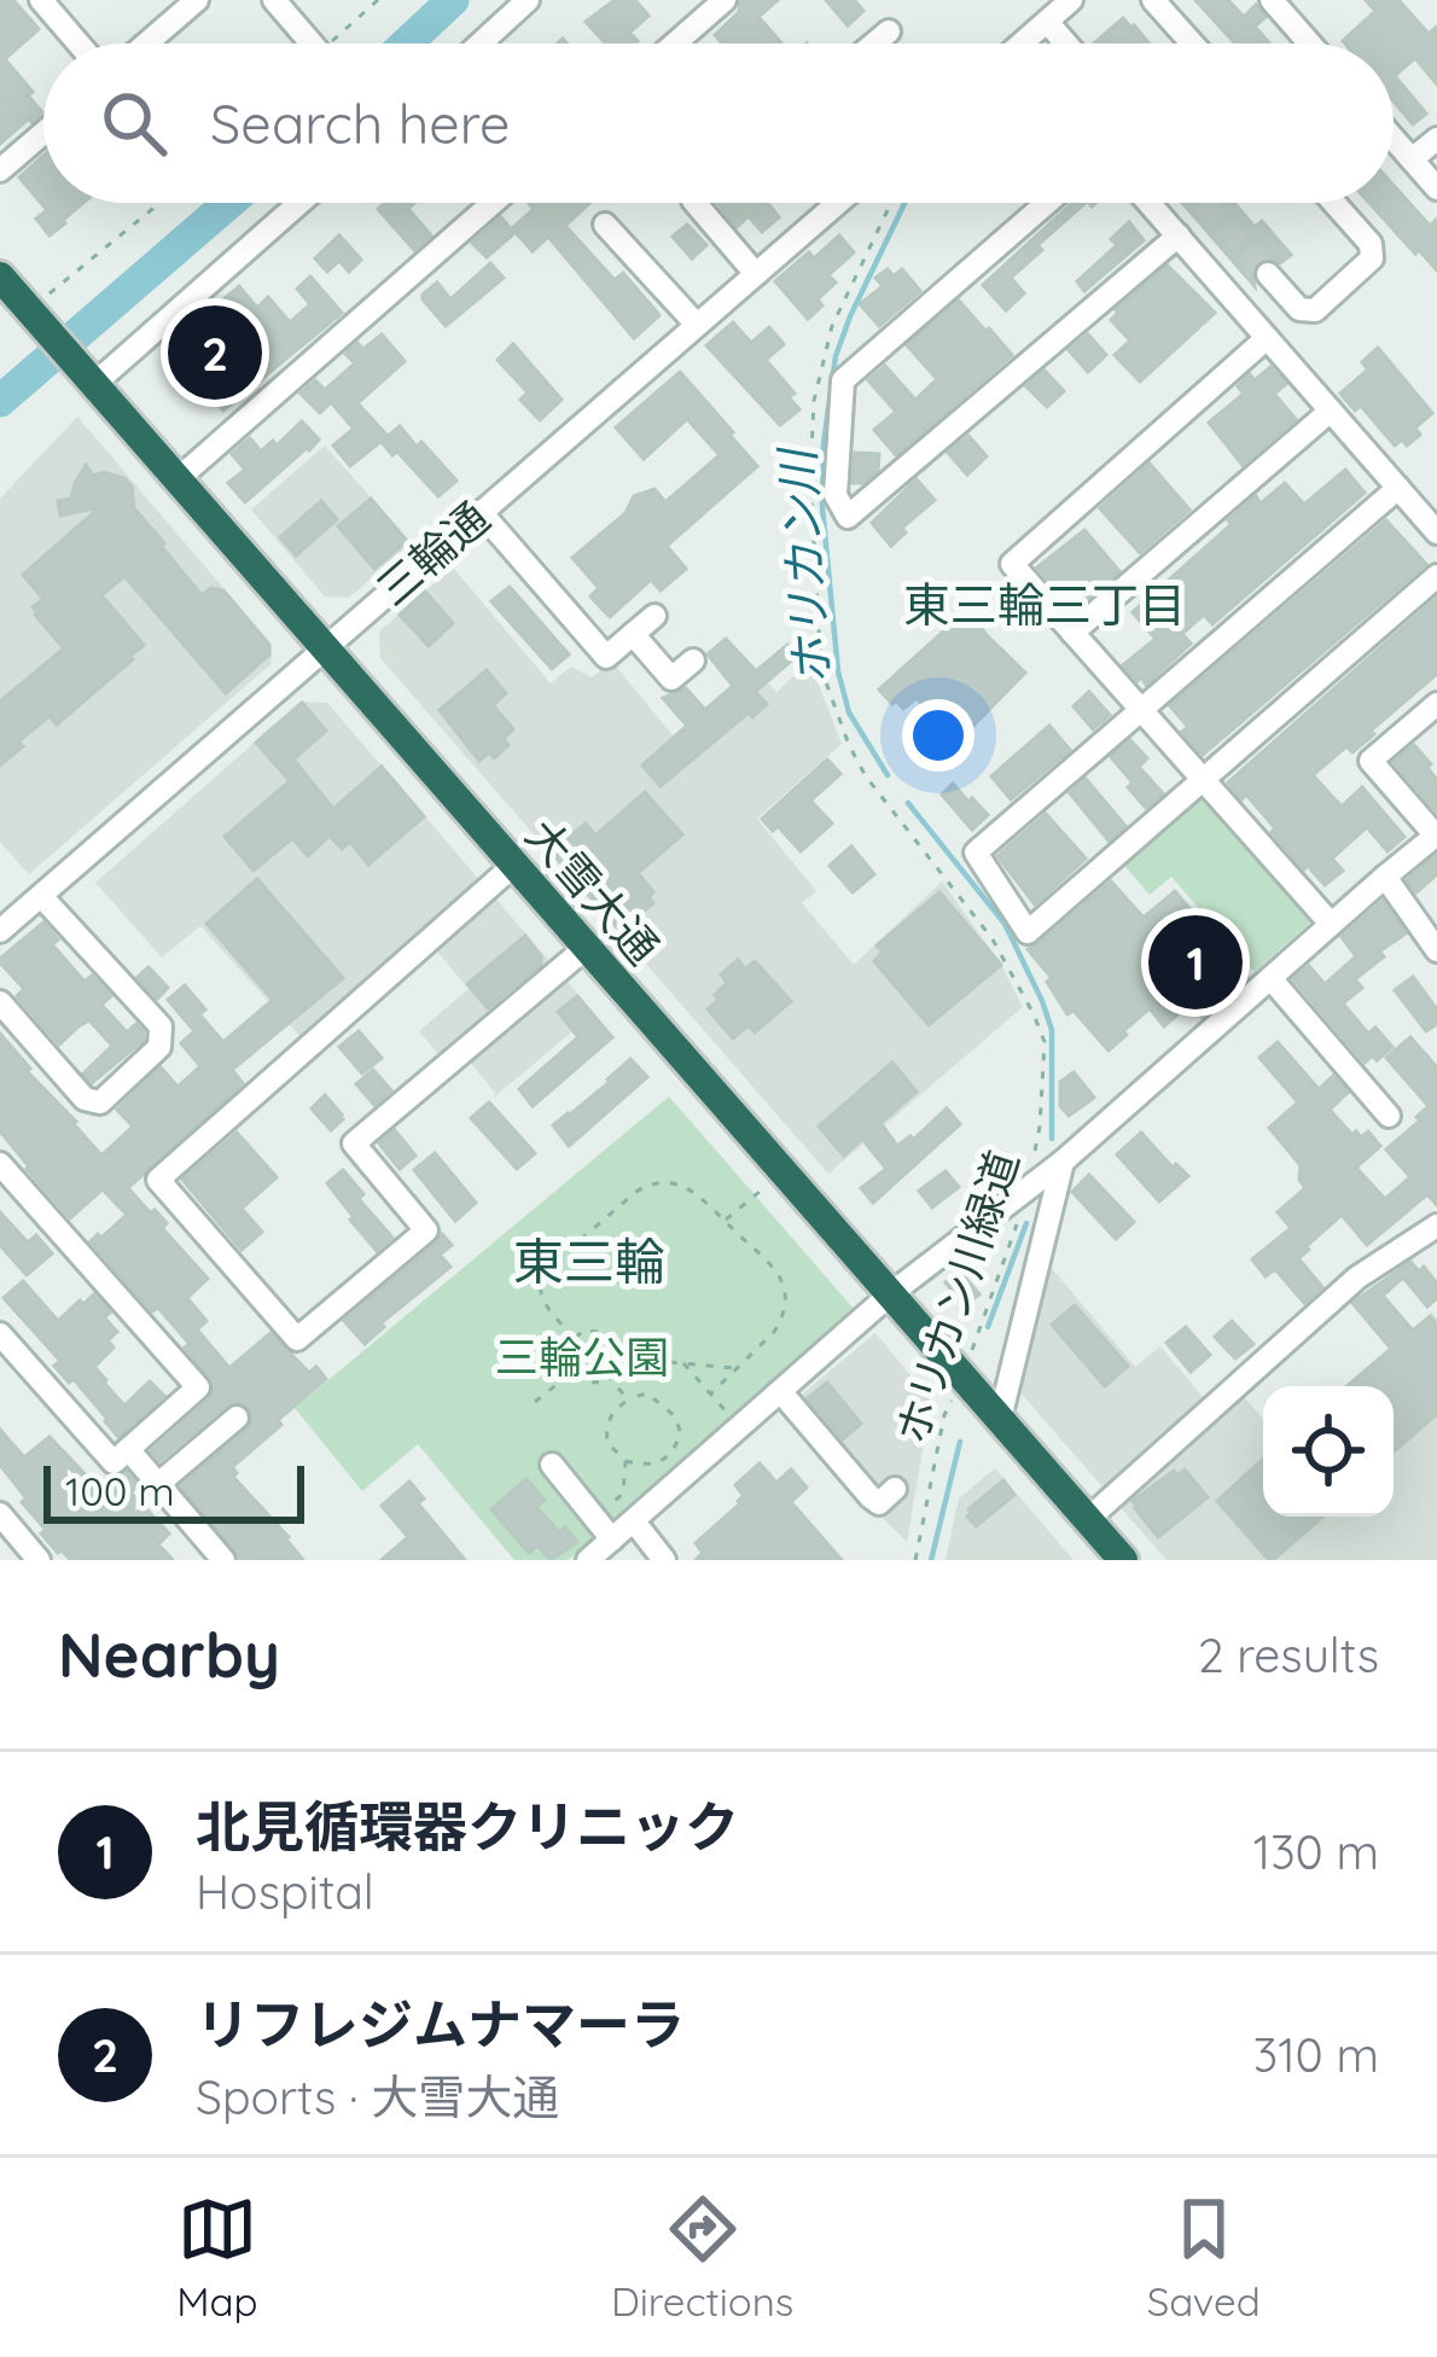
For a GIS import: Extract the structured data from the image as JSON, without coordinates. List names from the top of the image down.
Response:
{
  "streets": {
    "highway": ["大雪大通"],
    "street": ["三輪通"],
    "path": ["ホリカン川緑道"]
  },
  "crossings": [
    ["三輪通", "大雪大通"],
    ["大雪大通", "ホリカン川緑道"]
  ],
  "districts": ["東三輪三丁目", "東三輪"],
  "water": ["ホリカン川"],
  "parks": ["三輪公園"],
  "scale_bar": "100 m",
  "page": {
    "search": "Search here",
    "pins": ["2", "1"],
    "scale": "100 m",
    "heading": ["Nearby", "2 results"],
    "list": [
      {
        "mark": "1",
        "name": "北見循環器クリニック",
        "note": "Hospital",
        "value": "130 m"
      },
      {
        "mark": "2",
        "name": "リフレジムナマーラ",
        "note": "Sports · 大雪大通",
        "value": "310 m"
      }
    ],
    "nav": ["Map", "Directions", "Saved"]
  }
}
